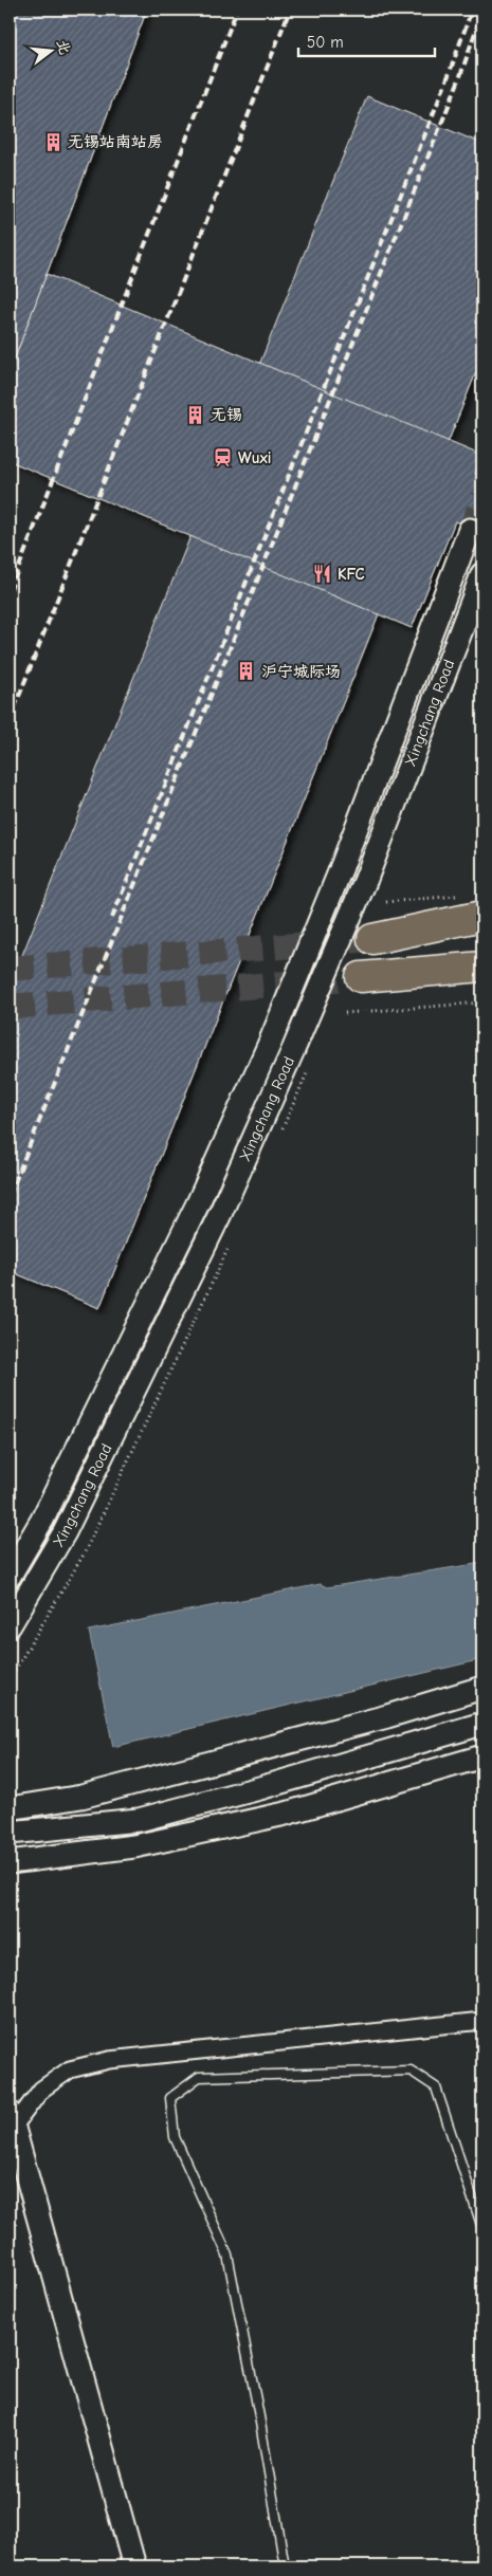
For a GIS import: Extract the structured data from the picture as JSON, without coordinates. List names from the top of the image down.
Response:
{
  "streets": {
    "main road": ["Xingchang Road"]
  },
  "places": {
    "building": ["无锡站南站房", "无锡", "沪宁城际场"],
    "station": ["Wuxi"],
    "restaurant": ["KFC"]
  },
  "scale_bar": "50 m",
  "north": "right"
}
